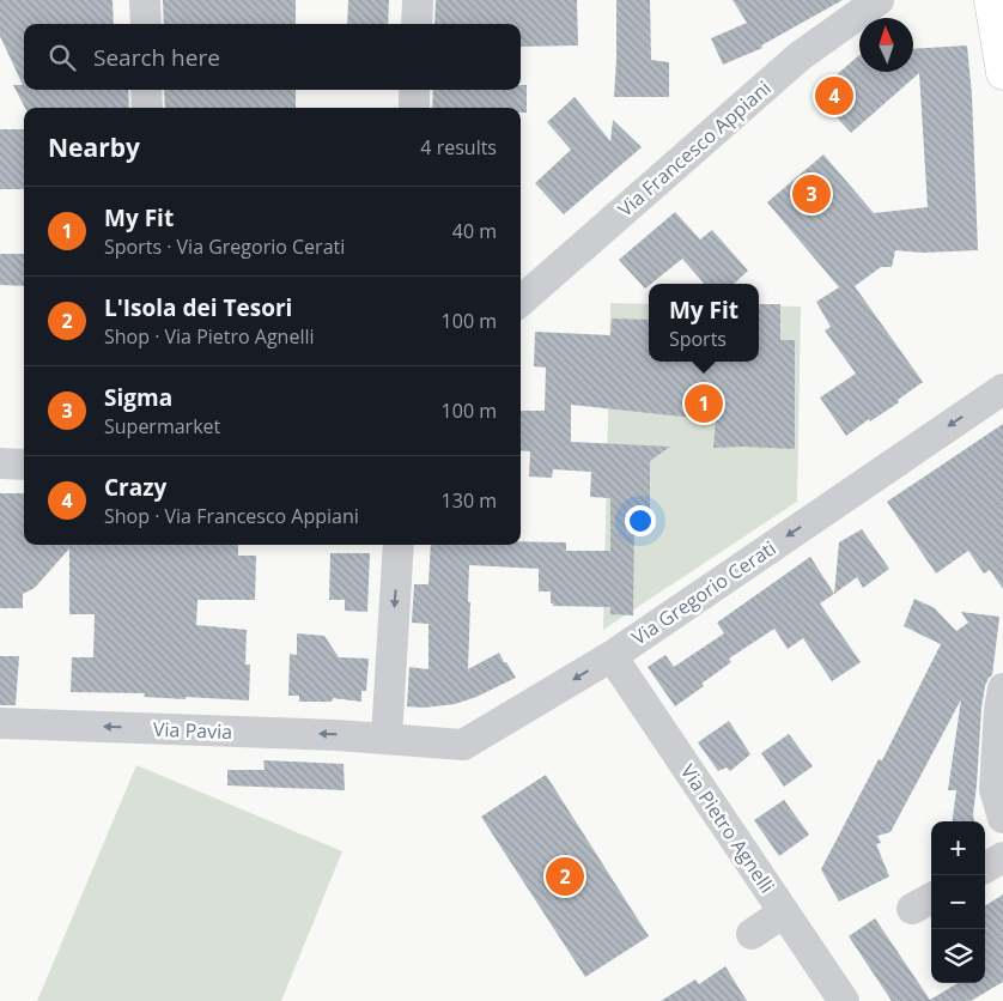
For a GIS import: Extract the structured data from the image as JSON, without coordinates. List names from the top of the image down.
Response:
{
  "streets": {
    "street": [
      "Via Francesco Appiani",
      "Via Gregorio Cerati",
      "Via Pavia",
      "Via Pietro Agnelli"
    ]
  },
  "crossings": [
    ["Via Gregorio Cerati", "Via Pavia"],
    ["Via Gregorio Cerati", "Via Pietro Agnelli"]
  ],
  "one_way": ["Via Gregorio Cerati", "Via Pavia"],
  "north": "top",
  "page": {
    "search": "Search here",
    "pins": [
      "4",
      "3",
      "1",
      "2"
    ],
    "heading": ["Nearby", "4 results"],
    "list": [
      {
        "mark": "1",
        "name": "My Fit",
        "note": "Sports · Via Gregorio Cerati",
        "value": "40 m"
      },
      {
        "mark": "2",
        "name": "L'Isola dei Tesori",
        "note": "Shop · Via Pietro Agnelli",
        "value": "100 m"
      },
      {
        "mark": "3",
        "name": "Sigma",
        "note": "Supermarket",
        "value": "100 m"
      },
      {
        "mark": "4",
        "name": "Crazy",
        "note": "Shop · Via Francesco Appiani",
        "value": "130 m"
      }
    ],
    "popup": ["My Fit", "Sports"],
    "map_buttons": ["+", "−"]
  }
}
